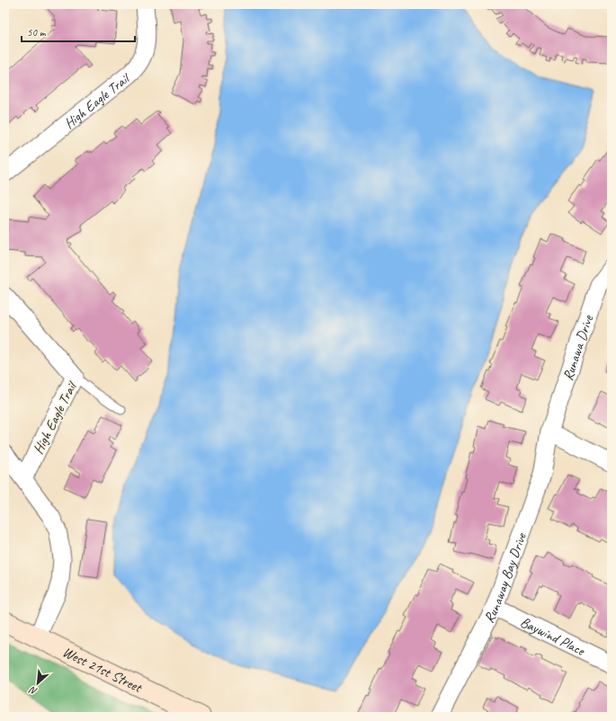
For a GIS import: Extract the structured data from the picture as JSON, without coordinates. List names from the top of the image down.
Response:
{
  "streets": {
    "street": [
      "High Eagle Trail",
      "Runawa Drive",
      "Runaway Bay Drive",
      "Baywind Place",
      "West 21st Street"
    ]
  },
  "crossings": [
    ["Runawa Drive", "Runaway Bay Drive"],
    ["Runaway Bay Drive", "Baywind Place"]
  ],
  "scale_bar": "50 m",
  "north": "bottom left"
}
